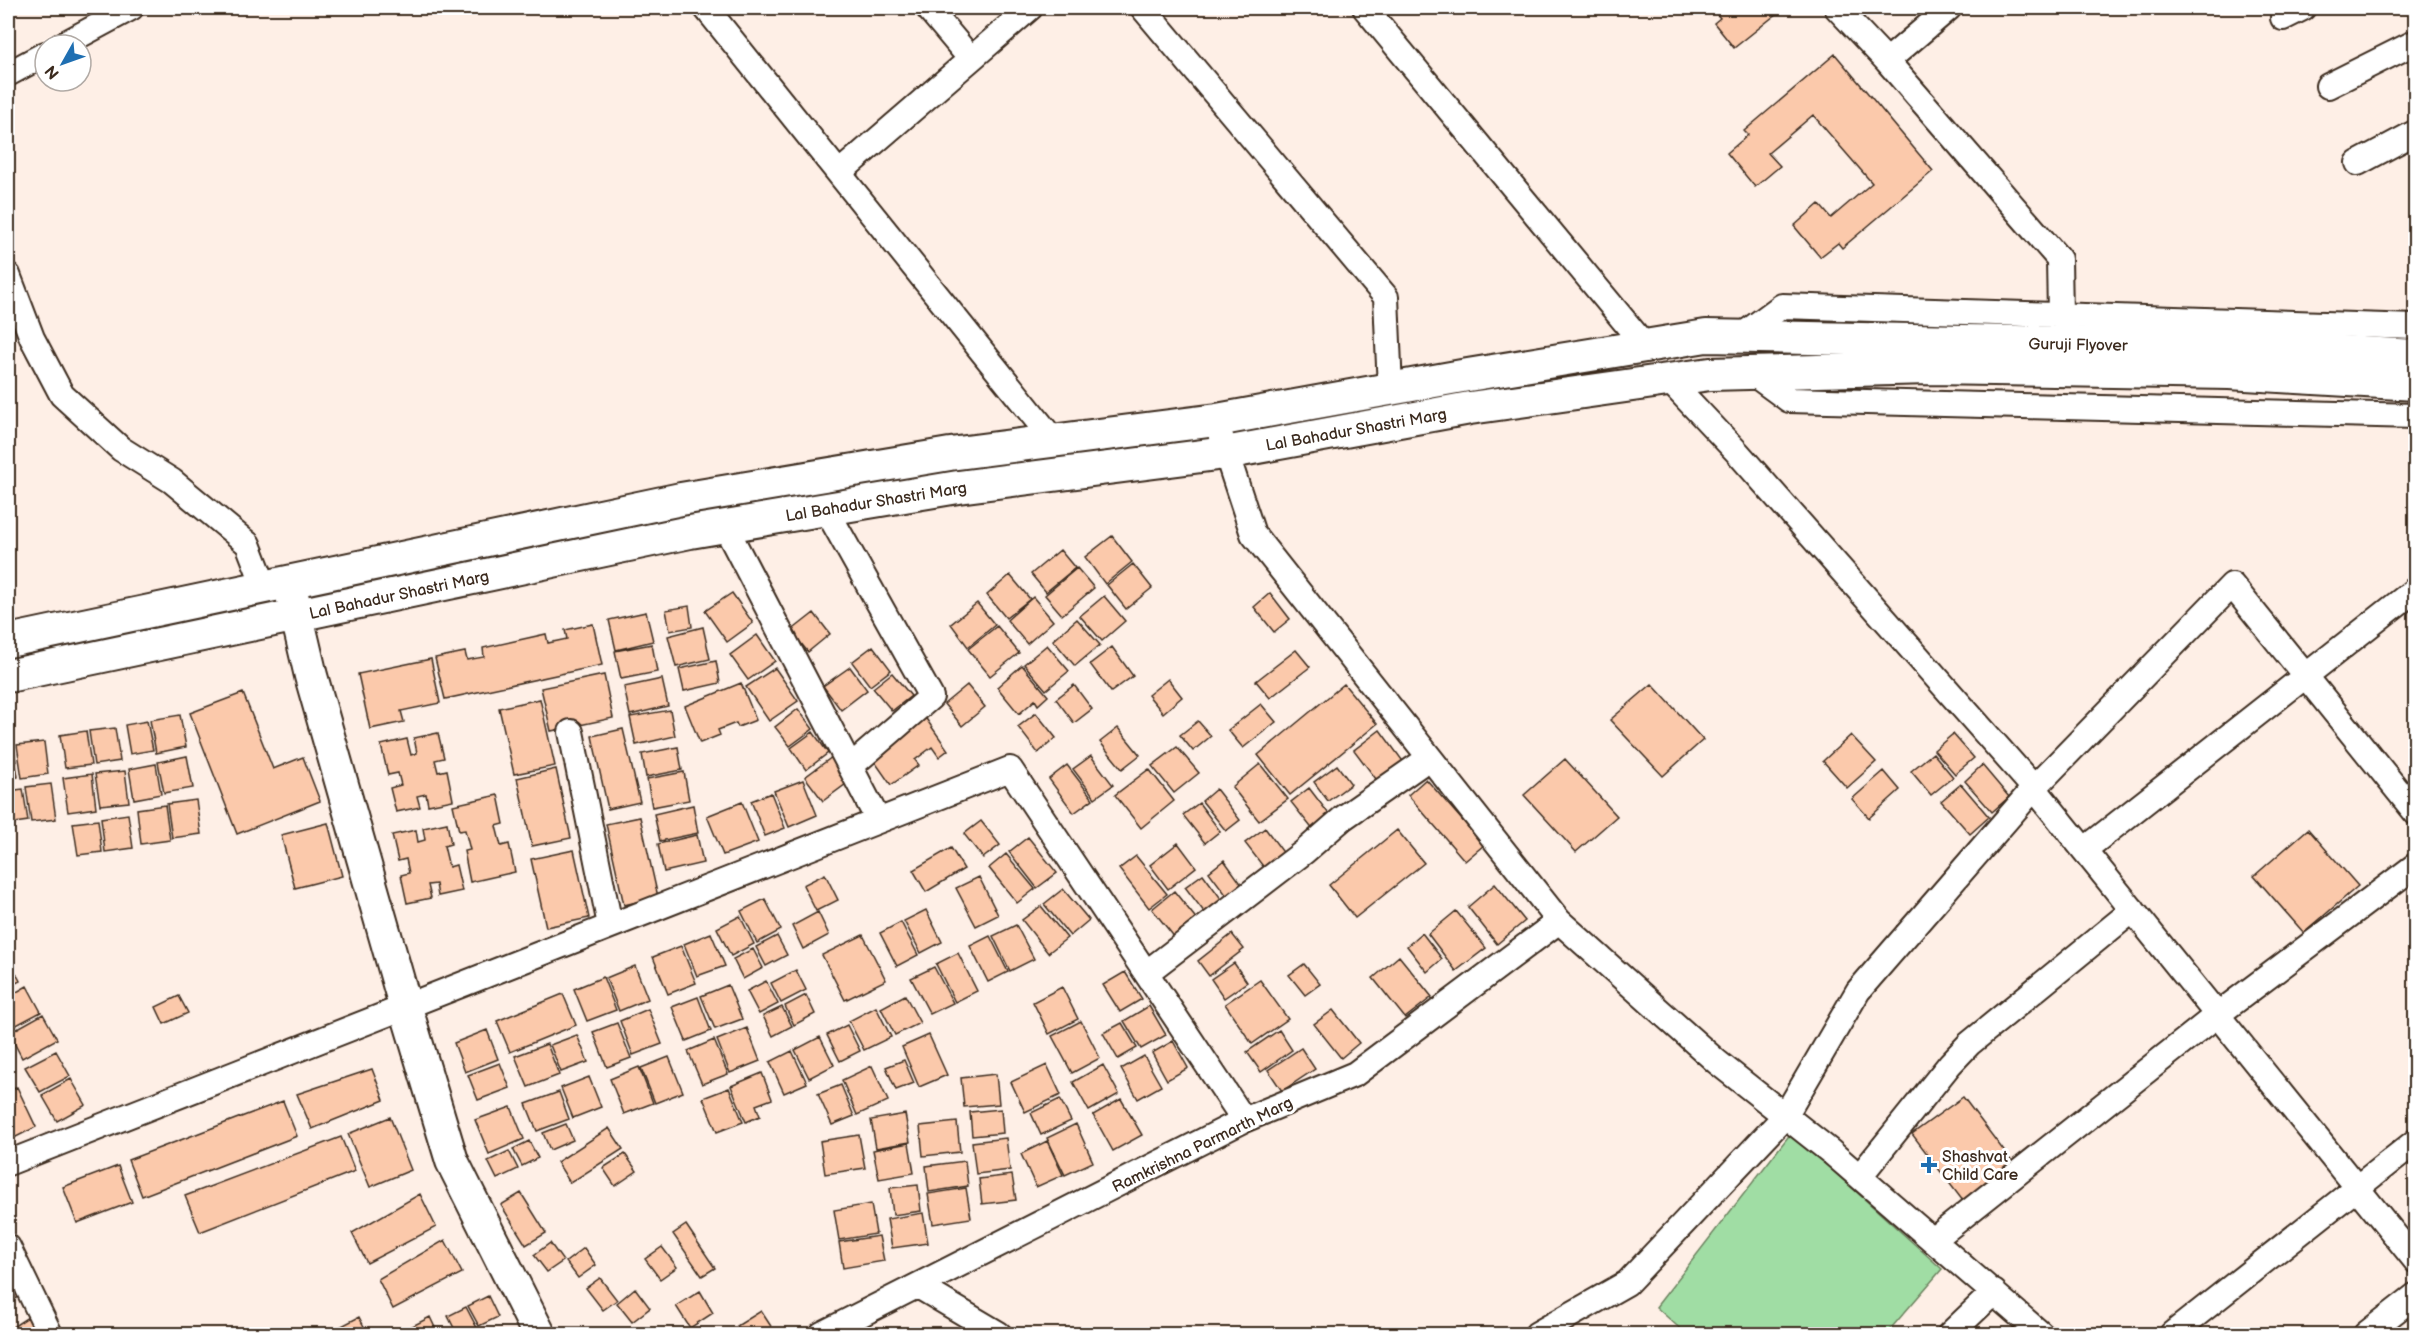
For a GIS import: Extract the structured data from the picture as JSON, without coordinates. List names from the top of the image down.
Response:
{
  "streets": {
    "main road": ["Guruji Flyover", "Lal Bahadur Shastri Marg"],
    "street": ["Ramkrishna Parmarth Marg"]
  },
  "crossings": [
    ["Guruji Flyover", "Lal Bahadur Shastri Marg"]
  ],
  "places": {
    "health": ["Shashvat Child Care"]
  },
  "north": "bottom left"
}
